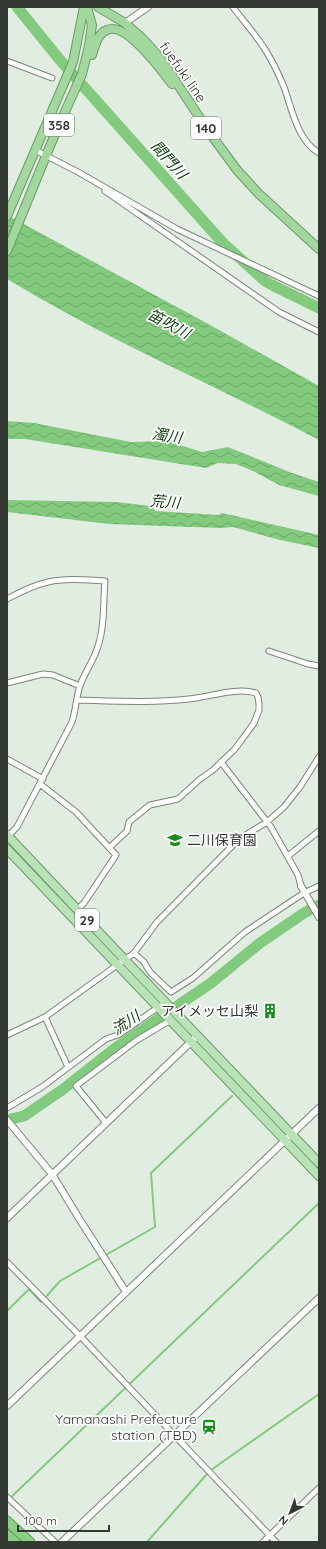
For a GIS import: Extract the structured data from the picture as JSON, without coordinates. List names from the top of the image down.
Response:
{
  "streets": {
    "highway": ["fuefuki line", "358", "140"],
    "main road": ["29"]
  },
  "water": [
    "間門川",
    "笛吹川",
    "濁川",
    "荒川",
    "流川"
  ],
  "places": {
    "school or university": ["二川保育園"],
    "building": ["アイメッセ山梨"],
    "station": ["Yamanashi Prefecture station (TBD)"]
  },
  "scale_bar": "100 m",
  "north": "bottom left"
}
